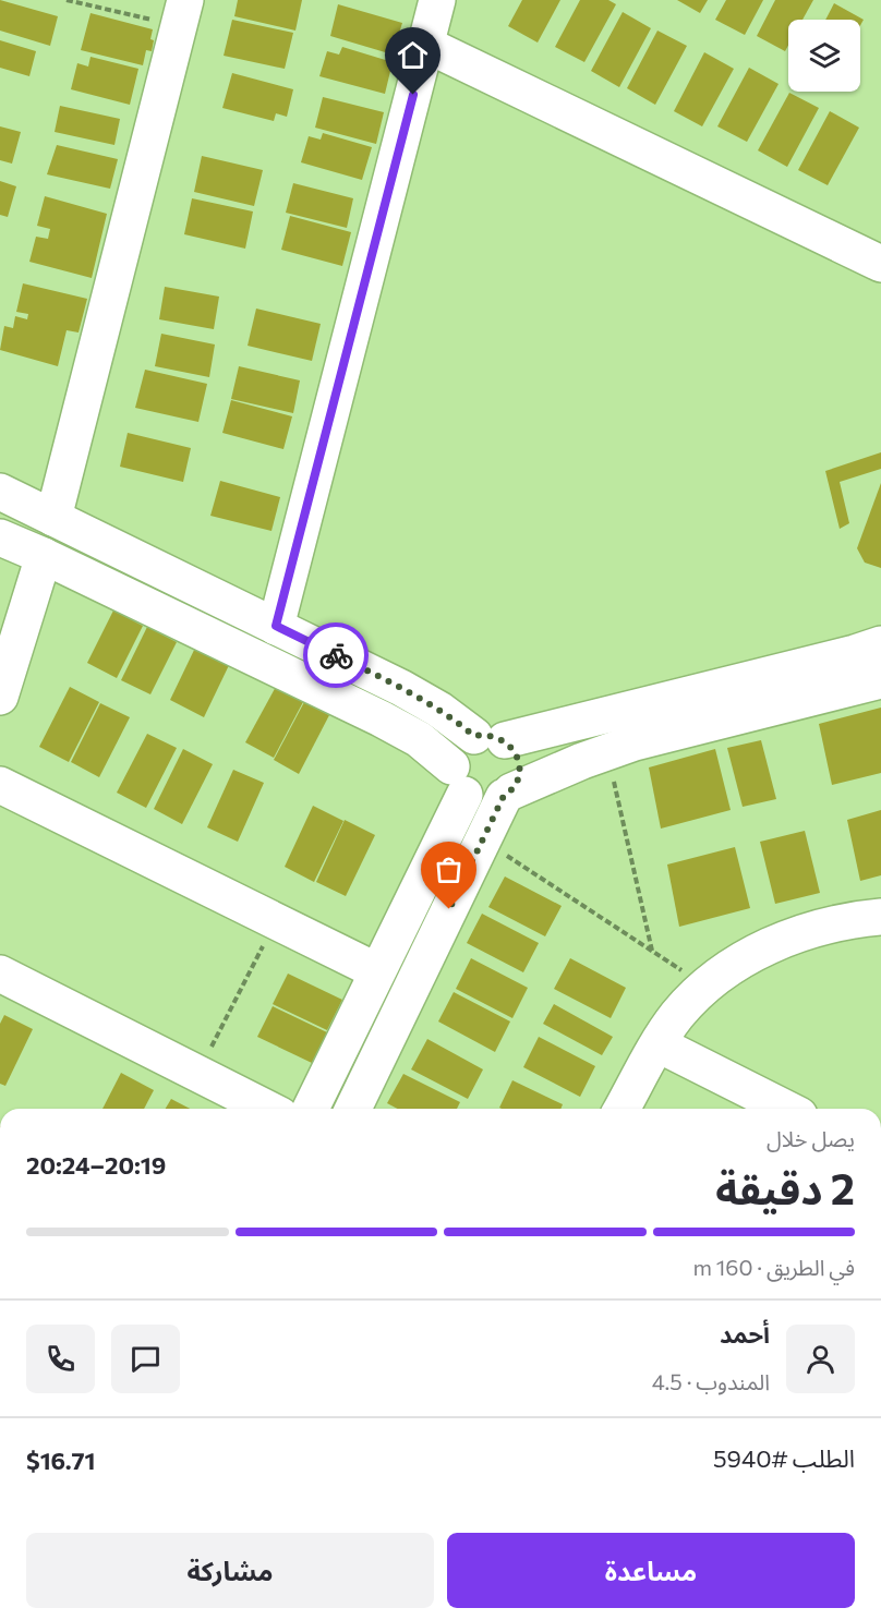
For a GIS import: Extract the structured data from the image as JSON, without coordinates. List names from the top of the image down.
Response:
{
  "page": {
    "heading": ["2 دقيقة", "يصل خلال", "20:19–20:24"],
    "panel": [
      "أحمد",
      "المندوب · 4.5",
      "الطلب #5940",
      "$16.71"
    ],
    "bar": "في الطريق · 160 m",
    "buttons": ["مساعدة", "مشاركة"]
  }
}
